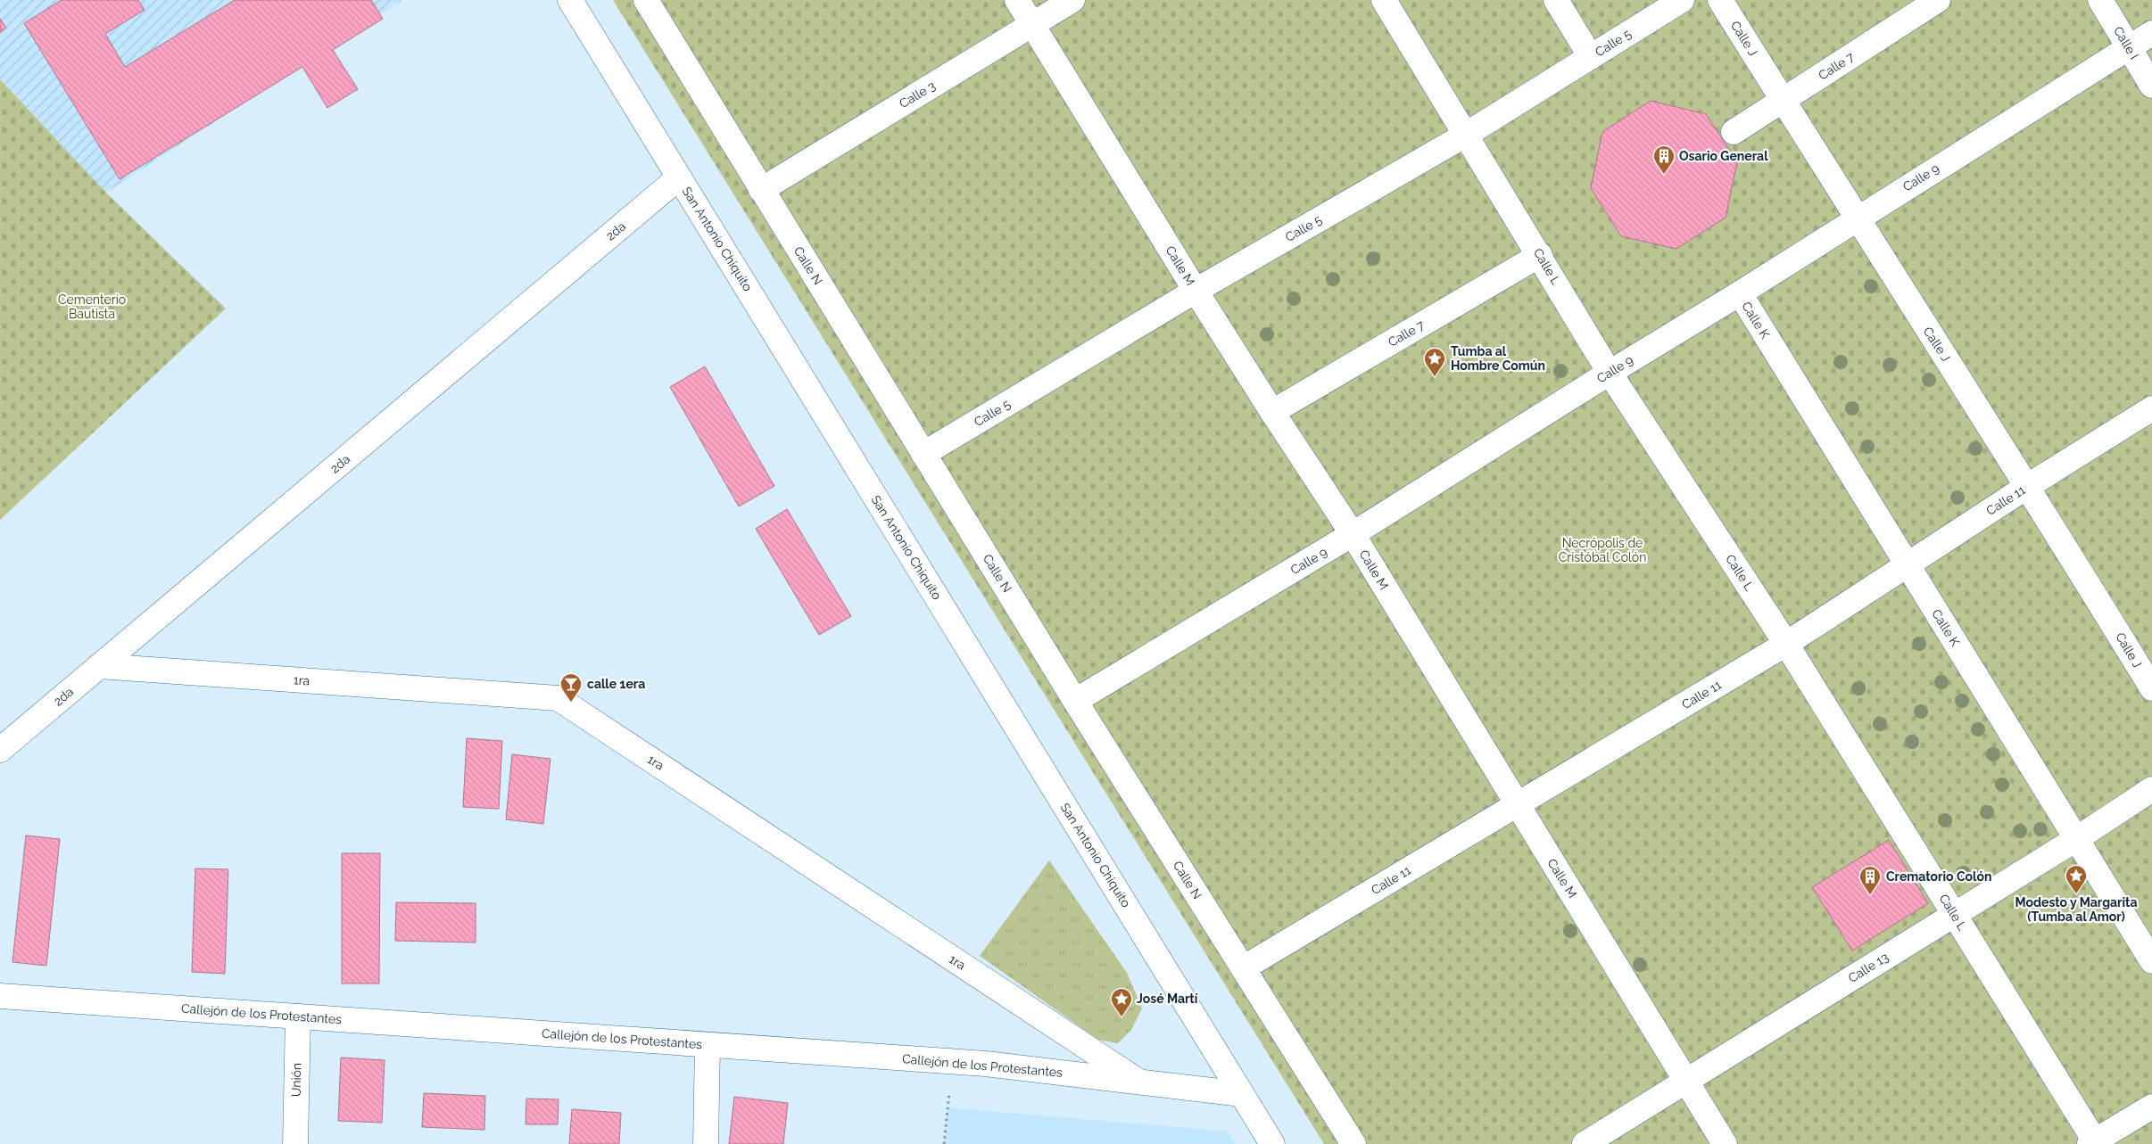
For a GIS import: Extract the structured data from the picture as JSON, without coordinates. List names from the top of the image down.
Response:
{
  "streets": {
    "street": [
      "Calle J",
      "Calle 5",
      "Calle I",
      "Calle 7",
      "Calle 3",
      "Calle 9",
      "2da",
      "San Antonio Chiquito",
      "Calle N",
      "Calle M",
      "Calle L",
      "Calle K",
      "Calle 11",
      "1ra",
      "Calle 13",
      "Callejón de los Protestantes",
      "Unión"
    ]
  },
  "crossings": [
    ["Calle J", "Calle 7"],
    ["Calle J", "Calle 9"],
    ["Calle J", "Calle 11"],
    ["Calle 5", "Calle N"],
    ["Calle 5", "Calle M"],
    ["Calle 5", "Calle L"],
    ["Calle I", "Calle 9"],
    ["Calle 7", "Calle M"],
    ["Calle 7", "Calle L"],
    ["Calle 3", "Calle N"],
    ["Calle 3", "Calle M"],
    ["Calle 9", "Calle N"],
    ["Calle 9", "Calle M"],
    ["Calle 9", "Calle L"],
    ["Calle 9", "Calle K"],
    ["2da", "San Antonio Chiquito"],
    ["2da", "1ra"],
    ["San Antonio Chiquito", "Callejón de los Protestantes"],
    ["Calle N", "Calle 11"],
    ["Calle M", "Calle 11"],
    ["Calle M", "Calle 13"],
    ["Calle L", "Calle 11"],
    ["Calle L", "Calle 13"],
    ["Calle K", "Calle 11"],
    ["Calle K", "Calle 13"],
    ["1ra", "Callejón de los Protestantes"],
    ["Callejón de los Protestantes", "Unión"]
  ],
  "parks": ["Cementerio Bautista", "Necrópolis de Cristóbal Colón"],
  "places": {
    "building": ["Osario General", "Crematorio Colón"],
    "place": ["Tumba al Hombre Común", "Modesto y Margarita (Tumba al Amor)", "José Martí"],
    "bar": ["calle 1era"]
  }
}
